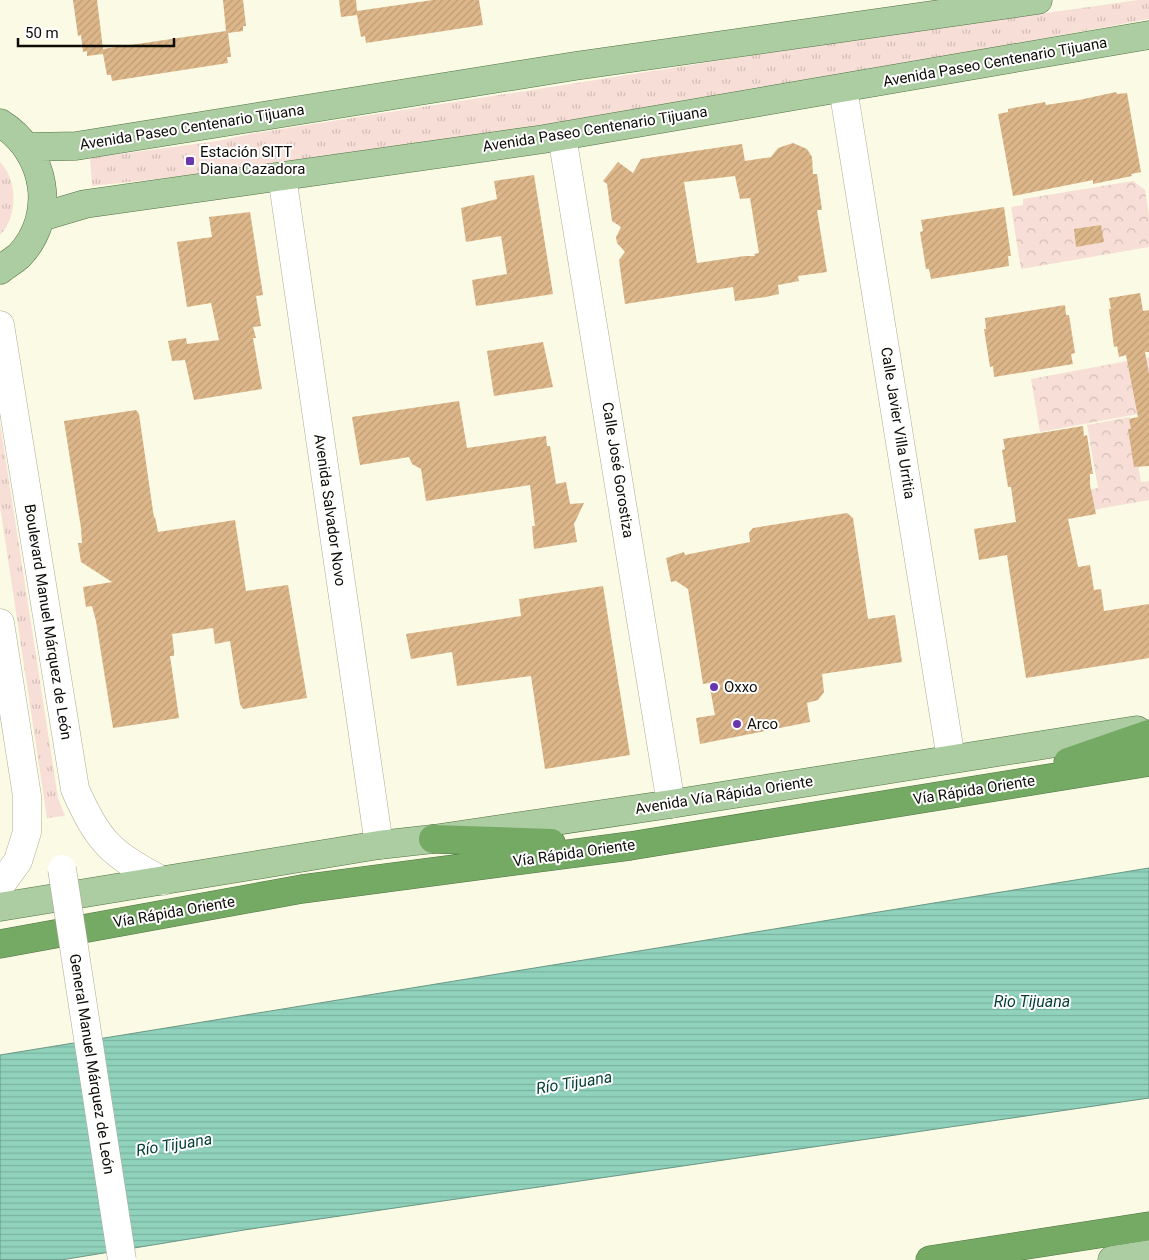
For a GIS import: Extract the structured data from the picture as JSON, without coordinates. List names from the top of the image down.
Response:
{
  "streets": {
    "highway": ["Vía Rápida Oriente"],
    "main road": ["Avenida Paseo Centenario Tijuana", "Avenida Vía Rápida Oriente"],
    "street": [
      "Calle Javier Villa Urritia",
      "Calle José Gorostiza",
      "Avenida Salvador Novo",
      "Boulevard Manuel Márquez de León",
      "General Manuel Márquez de León"
    ]
  },
  "crossings": [
    ["Avenida Paseo Centenario Tijuana", "Calle Javier Villa Urritia"],
    ["Avenida Paseo Centenario Tijuana", "Calle José Gorostiza"],
    ["Avenida Paseo Centenario Tijuana", "Avenida Salvador Novo"],
    ["Calle Javier Villa Urritia", "Avenida Vía Rápida Oriente"],
    ["Calle José Gorostiza", "Avenida Vía Rápida Oriente"],
    ["Avenida Salvador Novo", "Avenida Vía Rápida Oriente"],
    ["Boulevard Manuel Márquez de León", "Vía Rápida Oriente"],
    ["Vía Rápida Oriente", "Avenida Vía Rápida Oriente"]
  ],
  "water": ["Rio Tijuana", "Río Tijuana"],
  "places": {
    "transit": ["Estación SITT Diana Cazadora"],
    "other": ["Oxxo", "Arco"]
  },
  "scale_bar": "50 m"
}
